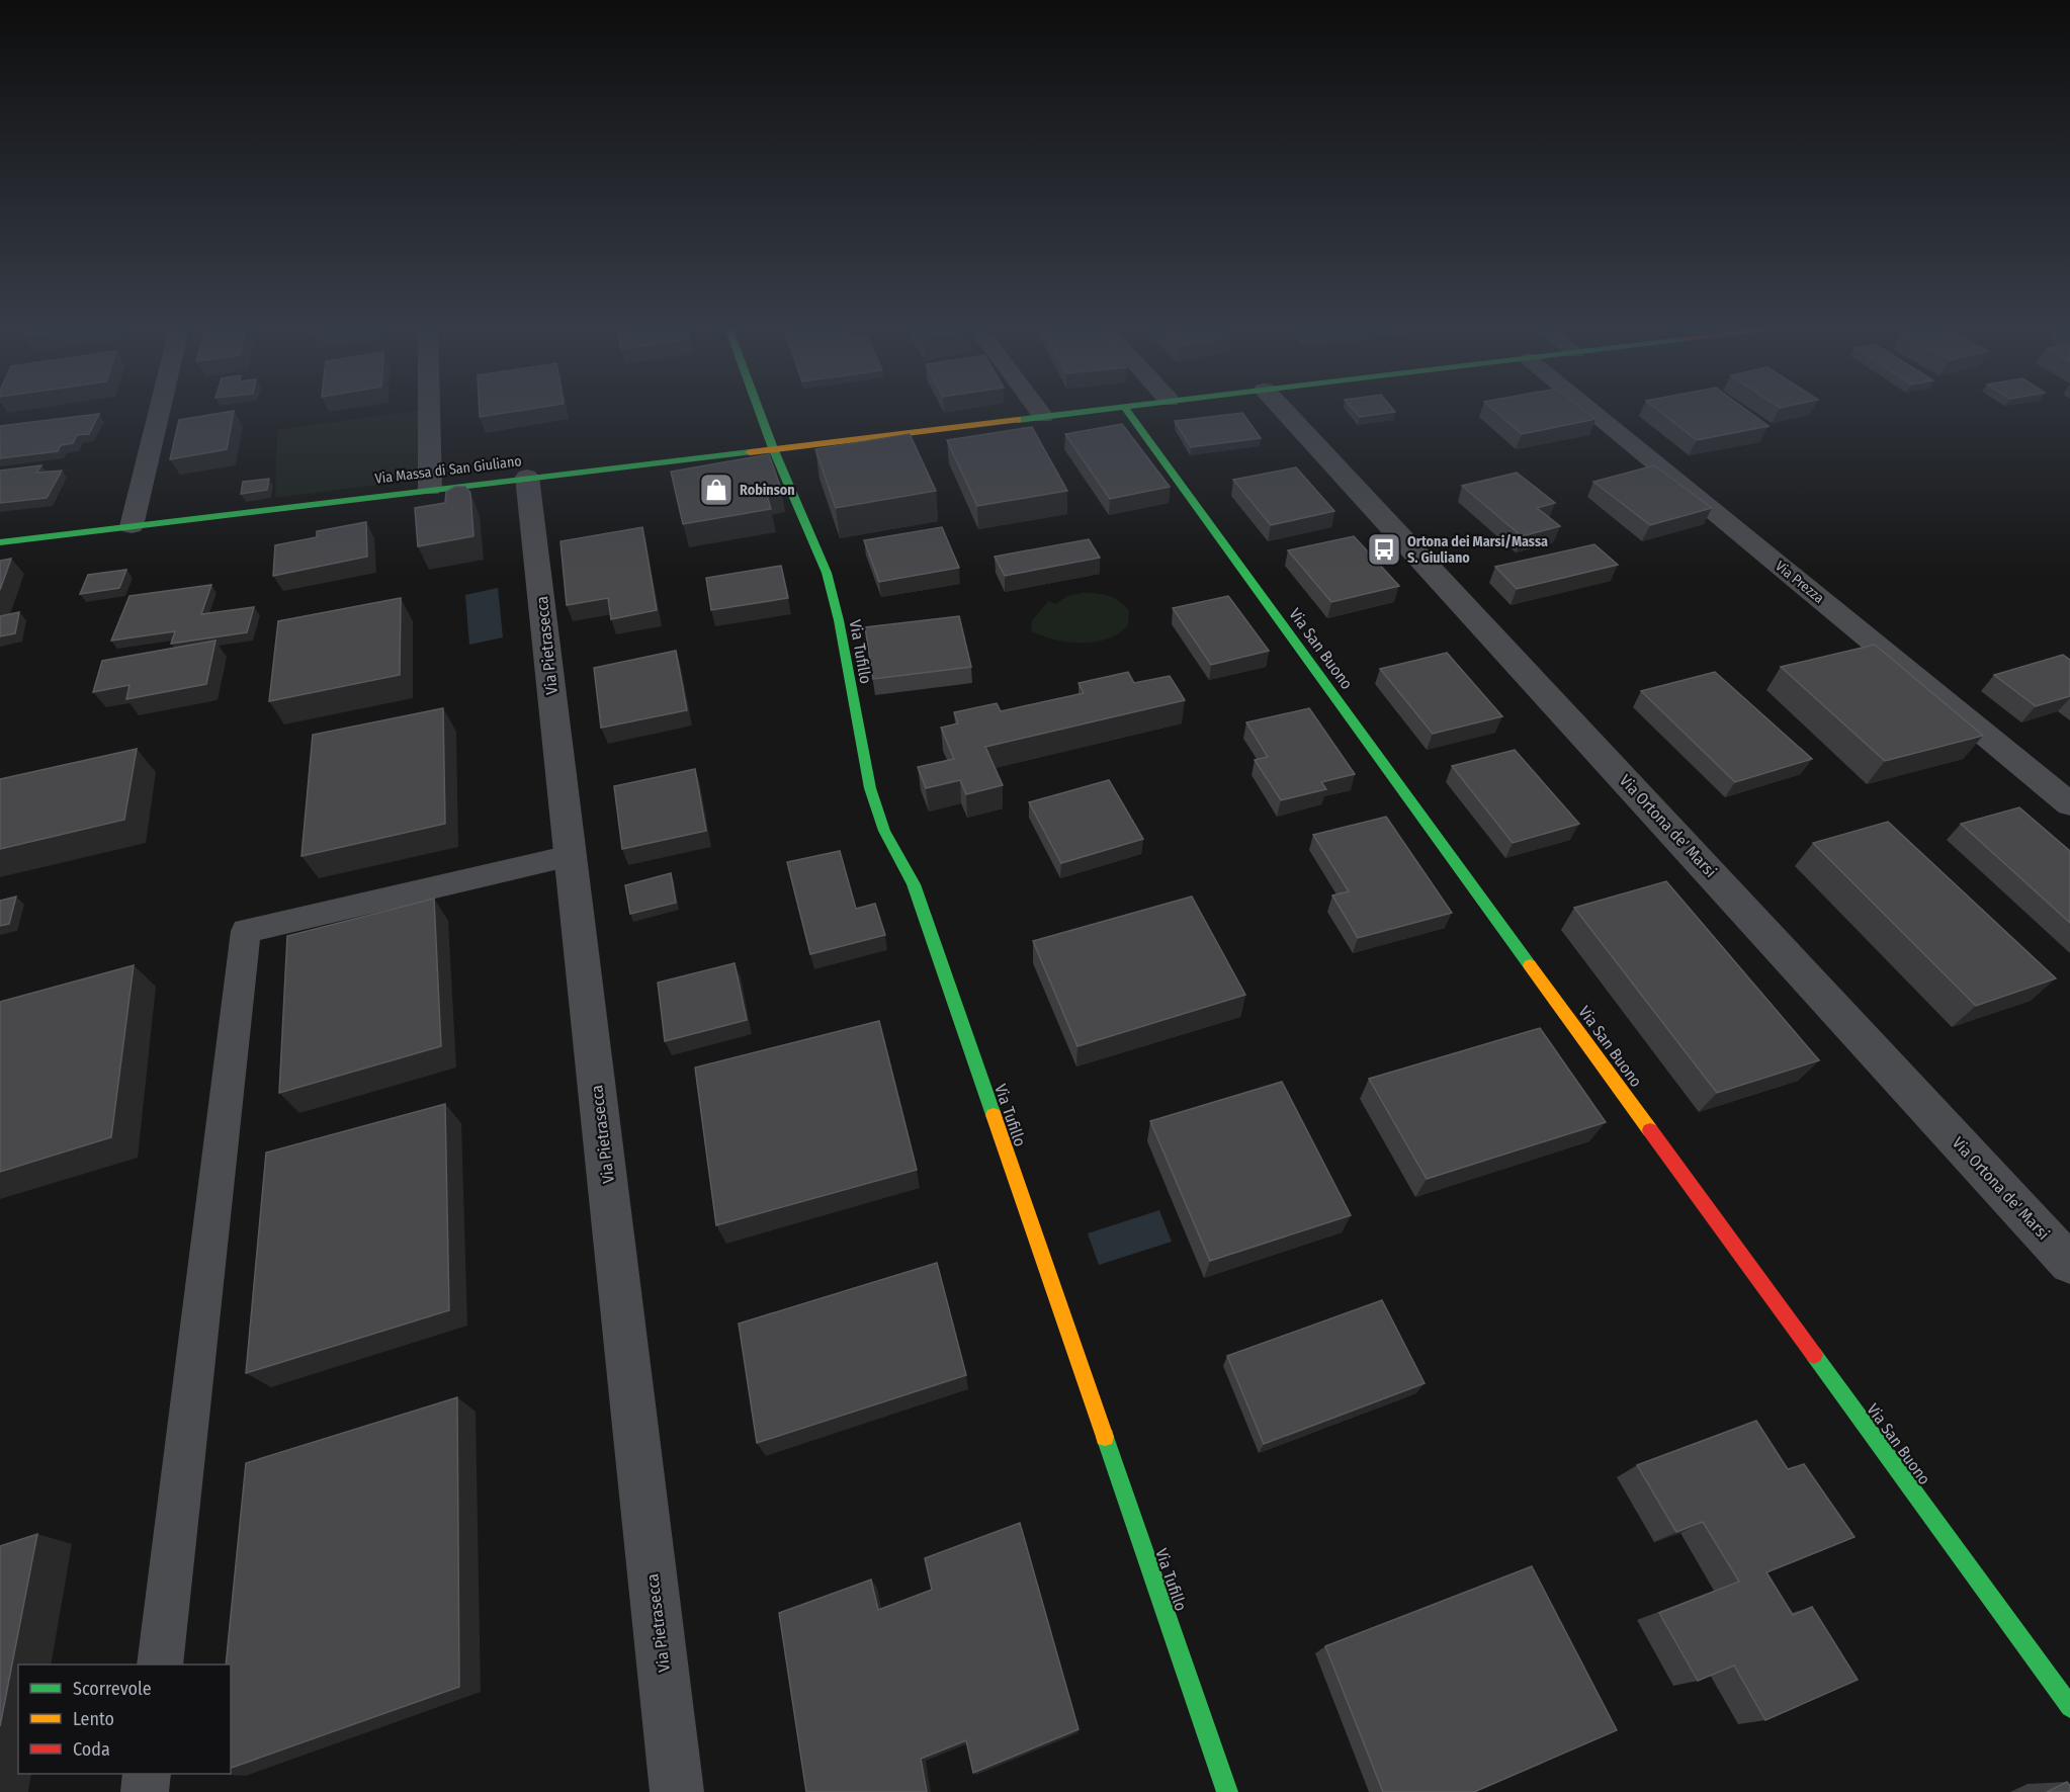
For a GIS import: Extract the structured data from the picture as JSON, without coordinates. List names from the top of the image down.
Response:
{
  "streets": {
    "street": [
      "Via Massa di San Giuliano",
      "Via Prezza",
      "Via Pietrasecca",
      "Via San Buono",
      "Via Tufillo",
      "Via Ortona de' Marsi"
    ]
  },
  "crossings": [
    ["Via Massa di San Giuliano", "Via Pietrasecca"],
    ["Via Massa di San Giuliano", "Via Tufillo"]
  ],
  "places": {
    "shop": ["Robinson"],
    "bus stop": ["Ortona dei Marsi/Massa S. Giuliano"]
  },
  "legend": ["Scorrevole", "Lento", "Coda"]
}
